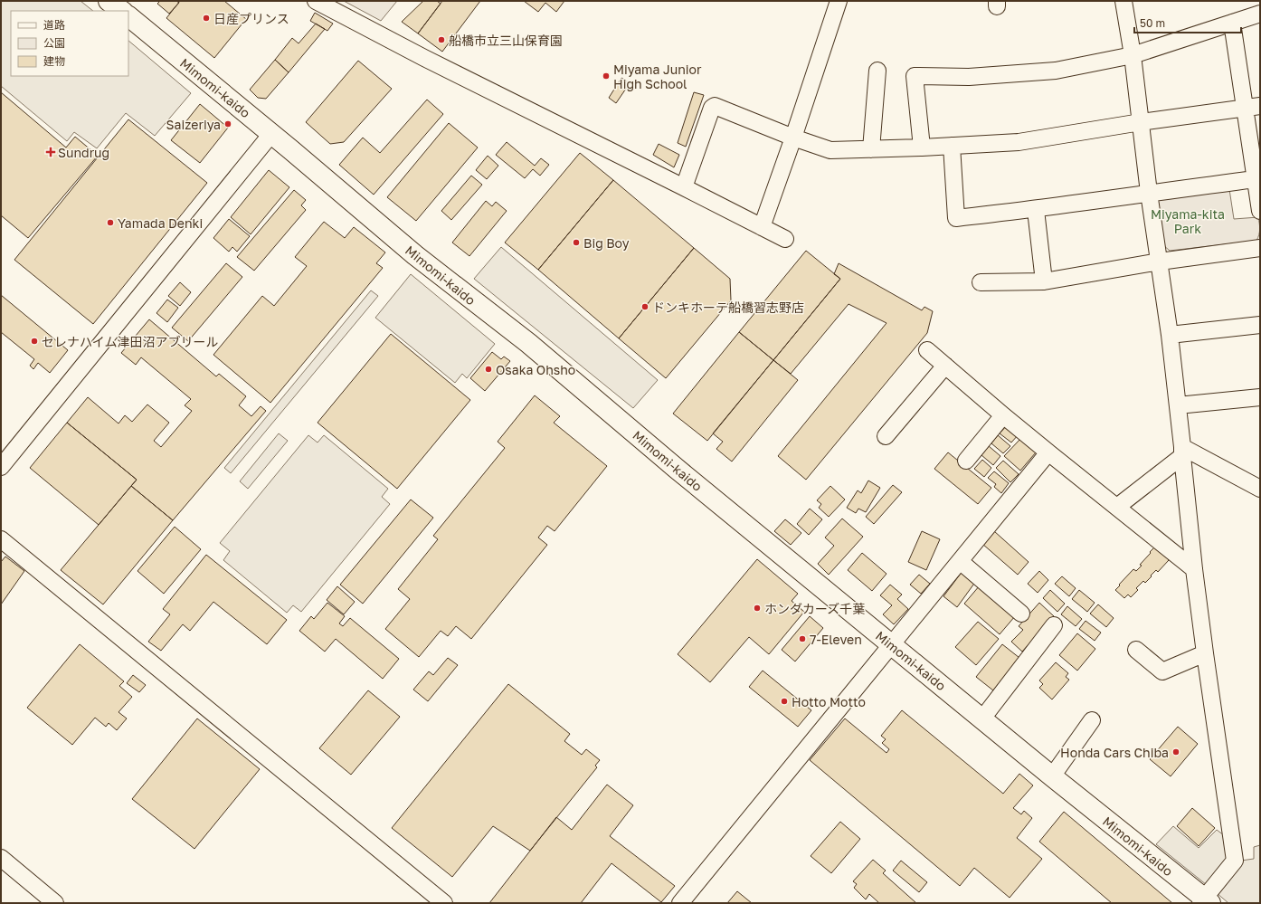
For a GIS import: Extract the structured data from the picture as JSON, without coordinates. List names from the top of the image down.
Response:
{
  "streets": {
    "main road": ["Mimomi-kaido"]
  },
  "parks": ["Miyama-kita Park"],
  "places": {
    "other": [
      "日産プリンス",
      "船橋市立三山保育園",
      "Miyama Junior High School",
      "Saizeriya",
      "Yamada Denki",
      "Big Boy",
      "ドンキホーテ船橋習志野店",
      "セレナハイム津田沼アブリール",
      "Osaka Ohsho",
      "ホンダカーズ千葉",
      "7-Eleven",
      "Hotto Motto",
      "Honda Cars Chiba"
    ],
    "health": ["Sundrug"]
  },
  "legend": ["道路", "公園", "建物"],
  "scale_bar": "50 m"
}
